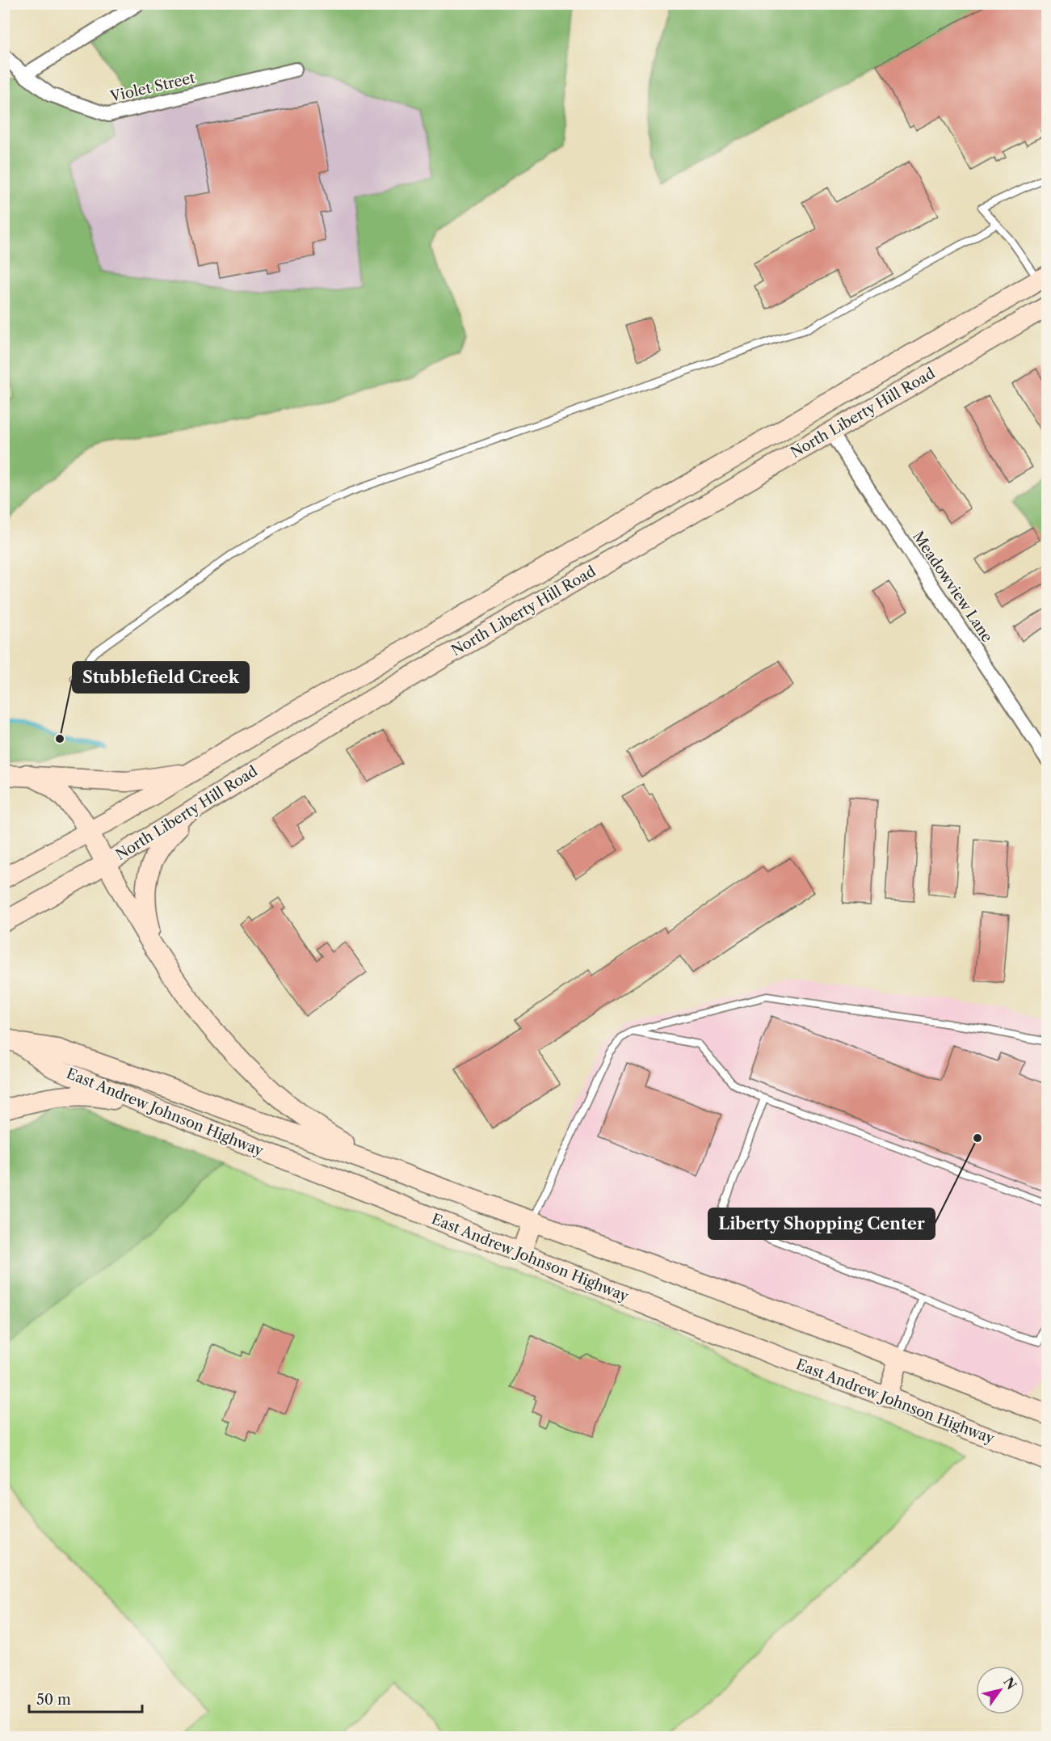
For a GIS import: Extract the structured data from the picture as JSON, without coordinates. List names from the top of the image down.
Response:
{
  "streets": {
    "main road": ["North Liberty Hill Road", "East Andrew Johnson Highway"],
    "street": ["Violet Street", "Meadowview Lane"]
  },
  "crossings": [
    ["North Liberty Hill Road", "Meadowview Lane"]
  ],
  "places": ["Stubblefield Creek", "Liberty Shopping Center"],
  "scale_bar": "50 m",
  "north": "top right"
}
